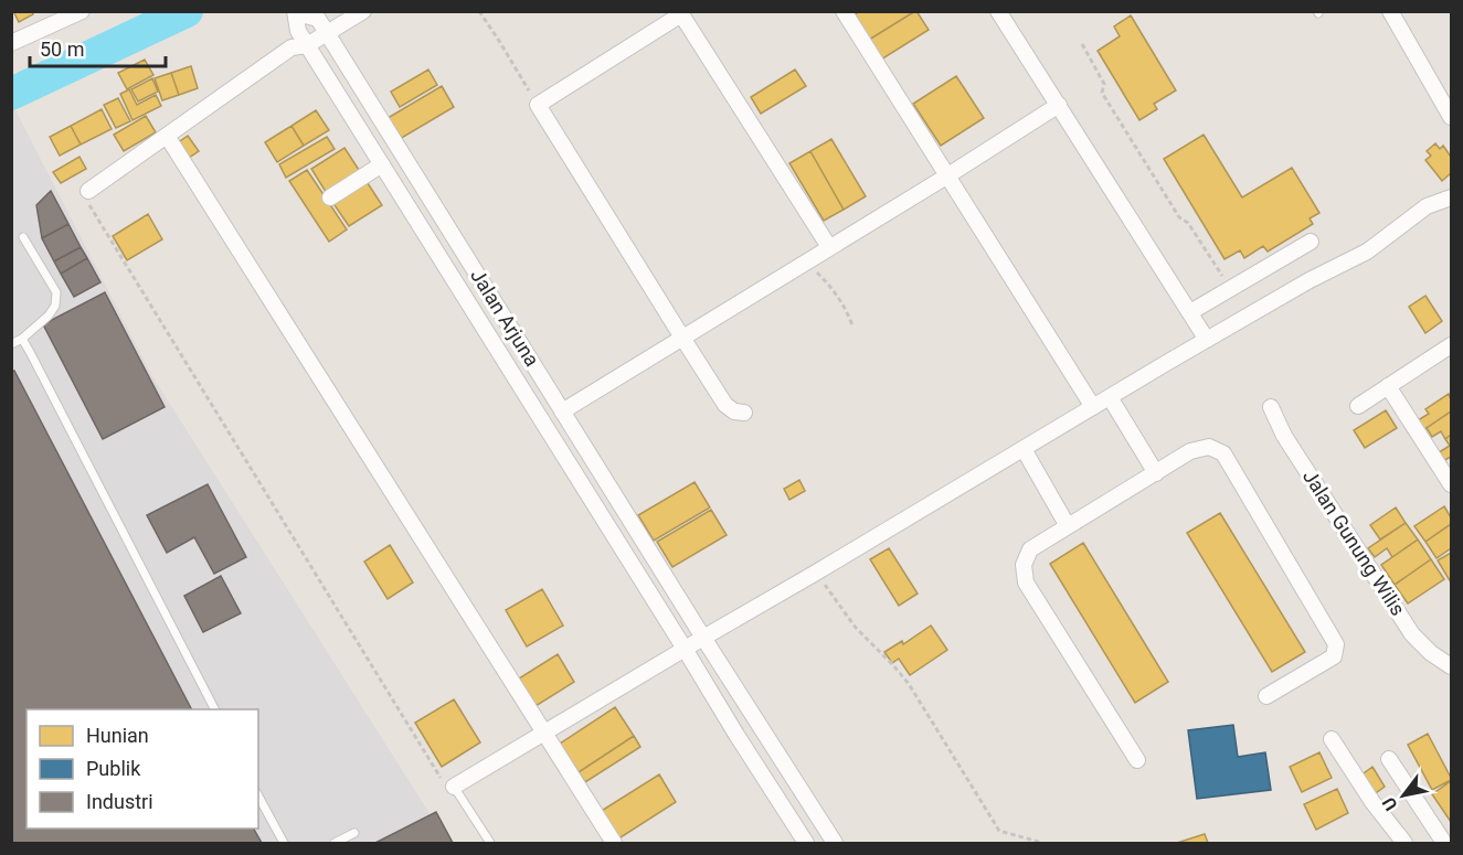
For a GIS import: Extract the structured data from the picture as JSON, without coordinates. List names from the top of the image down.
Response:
{
  "streets": {
    "street": ["Jalan Arjuna", "Jalan Gunung Wilis"]
  },
  "legend": ["Hunian", "Publik", "Industri"],
  "scale_bar": "50 m",
  "north": "bottom left"
}
